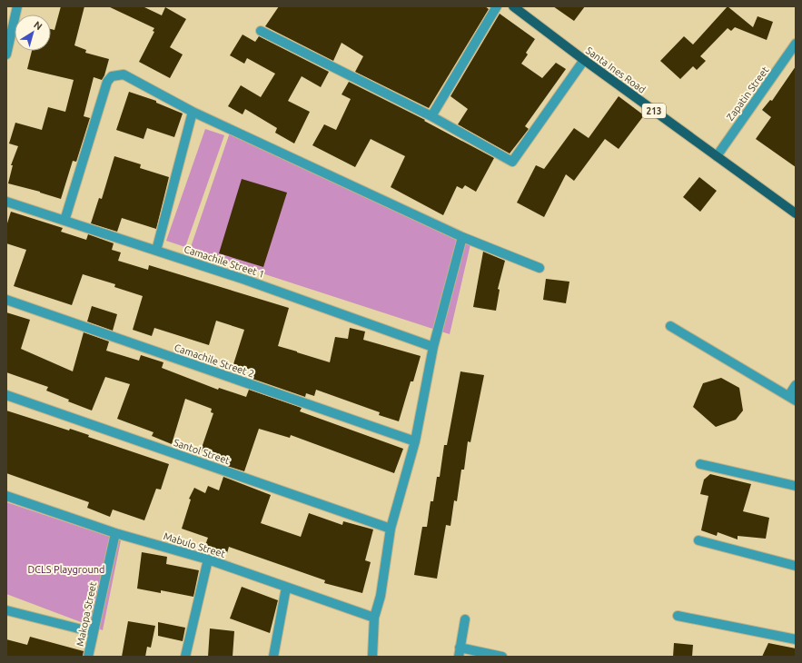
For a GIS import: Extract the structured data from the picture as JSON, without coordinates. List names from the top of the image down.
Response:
{
  "streets": {
    "main road": ["Santa Ines Road", "213"],
    "street": [
      "Zapatin Street",
      "Camachile Street 1",
      "Camachile Street 2",
      "Santol Street",
      "Mabulo Street",
      "Makopa Street"
    ]
  },
  "crossings": [
    ["Santa Ines Road", "Zapatin Street"],
    ["Mabulo Street", "Makopa Street"]
  ],
  "parks": ["DCLS Playground"],
  "north": "top right"
}
